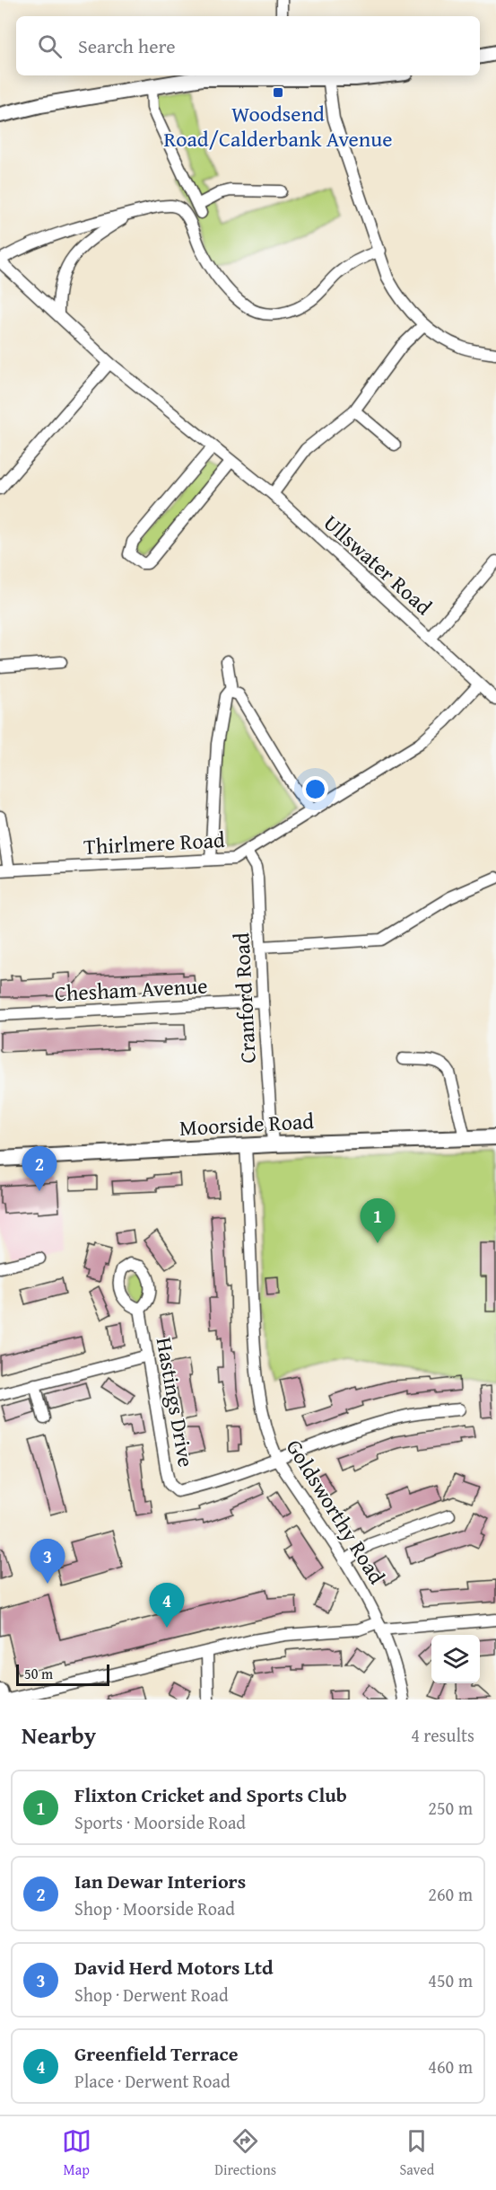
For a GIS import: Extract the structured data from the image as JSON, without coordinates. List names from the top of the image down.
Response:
{
  "streets": {
    "street": [
      "Ullswater Road",
      "Thirlmere Road",
      "Chesham Avenue",
      "Cranford Road",
      "Moorside Road",
      "Hastings Drive",
      "Goldsworthy Road"
    ]
  },
  "crossings": [
    ["Ullswater Road", "Thirlmere Road"],
    ["Thirlmere Road", "Cranford Road"],
    ["Chesham Avenue", "Cranford Road"],
    ["Cranford Road", "Moorside Road"],
    ["Moorside Road", "Goldsworthy Road"],
    ["Hastings Drive", "Goldsworthy Road"]
  ],
  "places": {
    "transit": ["Woodsend Road/Calderbank Avenue"]
  },
  "scale_bar": "50 m",
  "page": {
    "search": "Search here",
    "pins": [
      "2",
      "1",
      "3",
      "4"
    ],
    "scale": "50 m",
    "heading": ["Nearby", "4 results"],
    "list": [
      {
        "mark": "1",
        "name": "Flixton Cricket and Sports Club",
        "note": "Sports · Moorside Road",
        "value": "250 m"
      },
      {
        "mark": "2",
        "name": "Ian Dewar Interiors",
        "note": "Shop · Moorside Road",
        "value": "260 m"
      },
      {
        "mark": "3",
        "name": "David Herd Motors Ltd",
        "note": "Shop · Derwent Road",
        "value": "450 m"
      },
      {
        "mark": "4",
        "name": "Greenfield Terrace",
        "note": "Place · Derwent Road",
        "value": "460 m"
      }
    ],
    "nav": ["Map", "Directions", "Saved"]
  }
}
